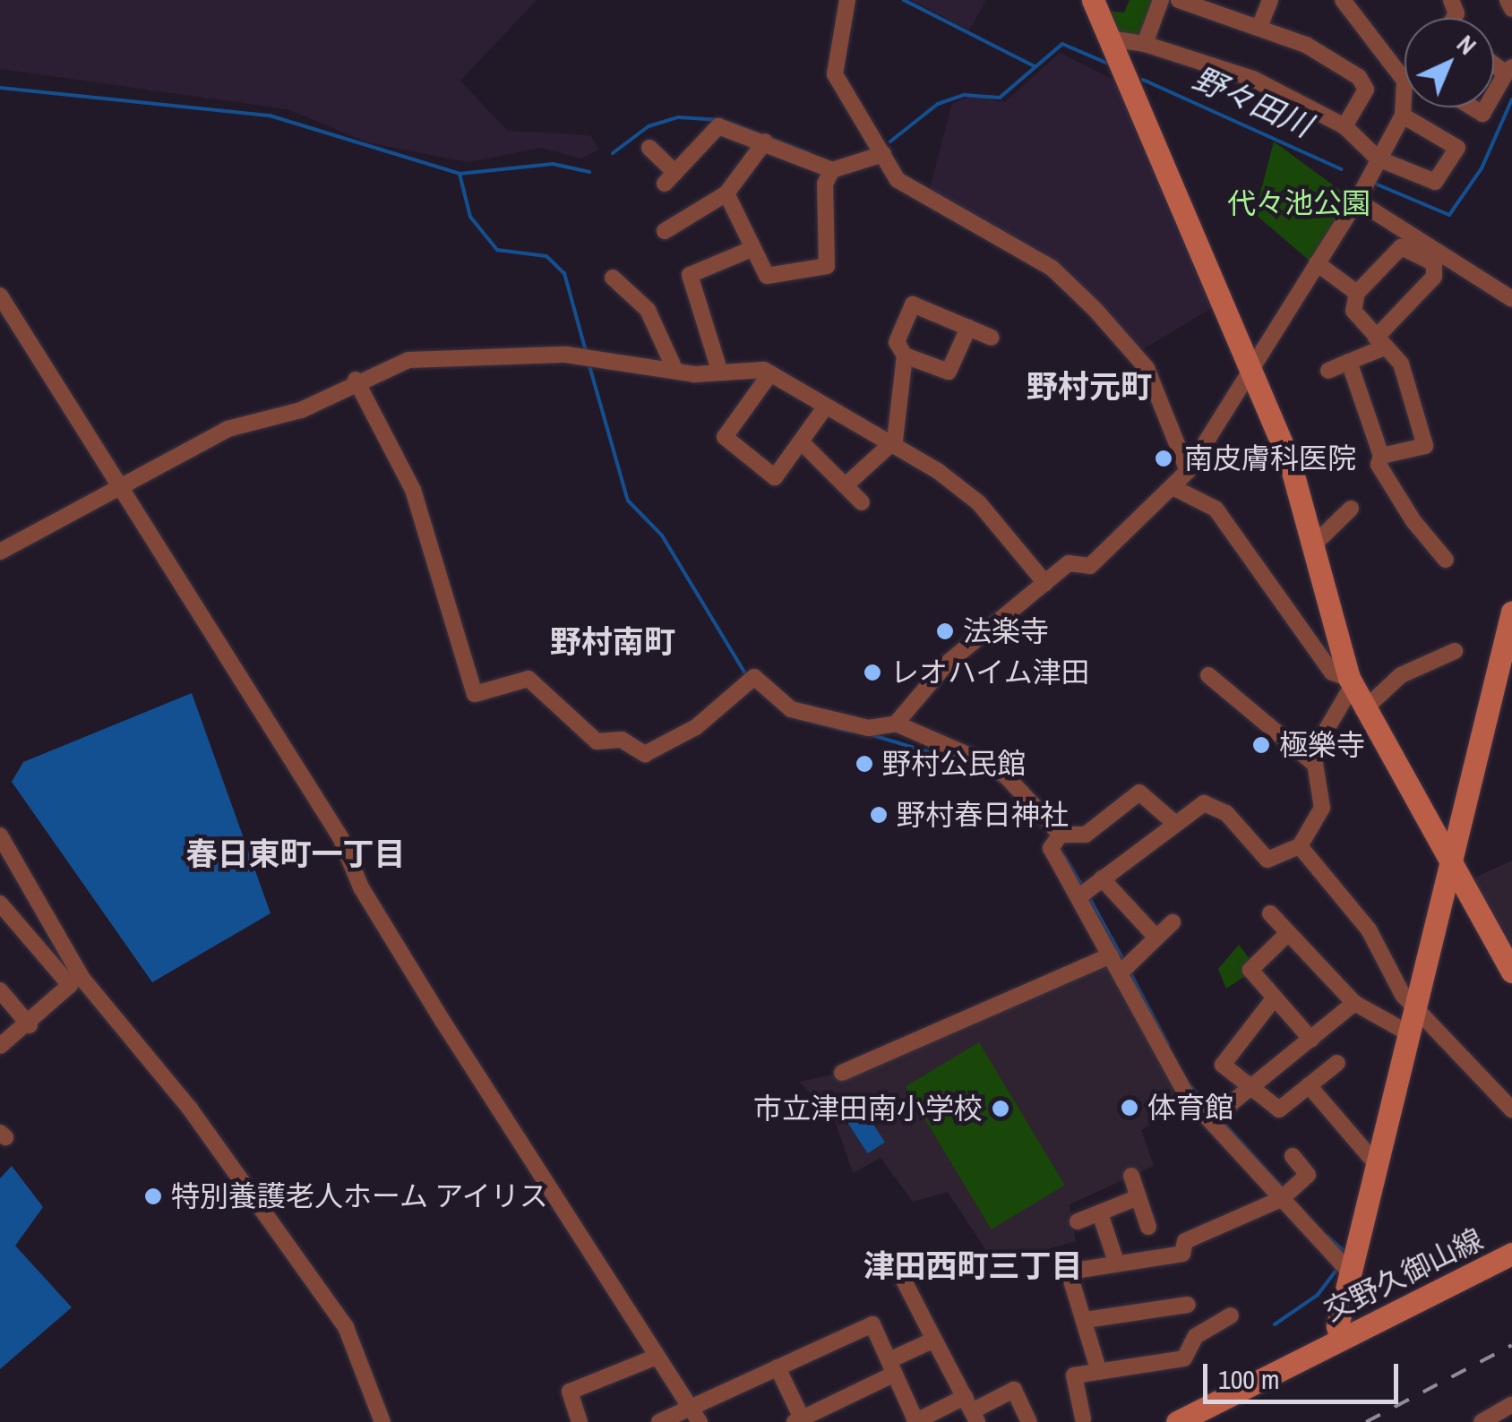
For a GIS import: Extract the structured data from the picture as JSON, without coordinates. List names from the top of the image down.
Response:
{
  "streets": {
    "street": ["交野久御山線"]
  },
  "districts": [
    "野村元町",
    "野村南町",
    "春日東町一丁目",
    "津田西町三丁目"
  ],
  "water": ["野々田川"],
  "parks": ["代々池公園"],
  "places": [
    "南皮膚科医院",
    "法楽寺",
    "レオハイム津田",
    "極樂寺",
    "野村公民館",
    "野村春日神社",
    "体育館",
    "市立津田南小学校",
    "特別養護老人ホーム アイリス"
  ],
  "scale_bar": "100 m",
  "north": "top right"
}
